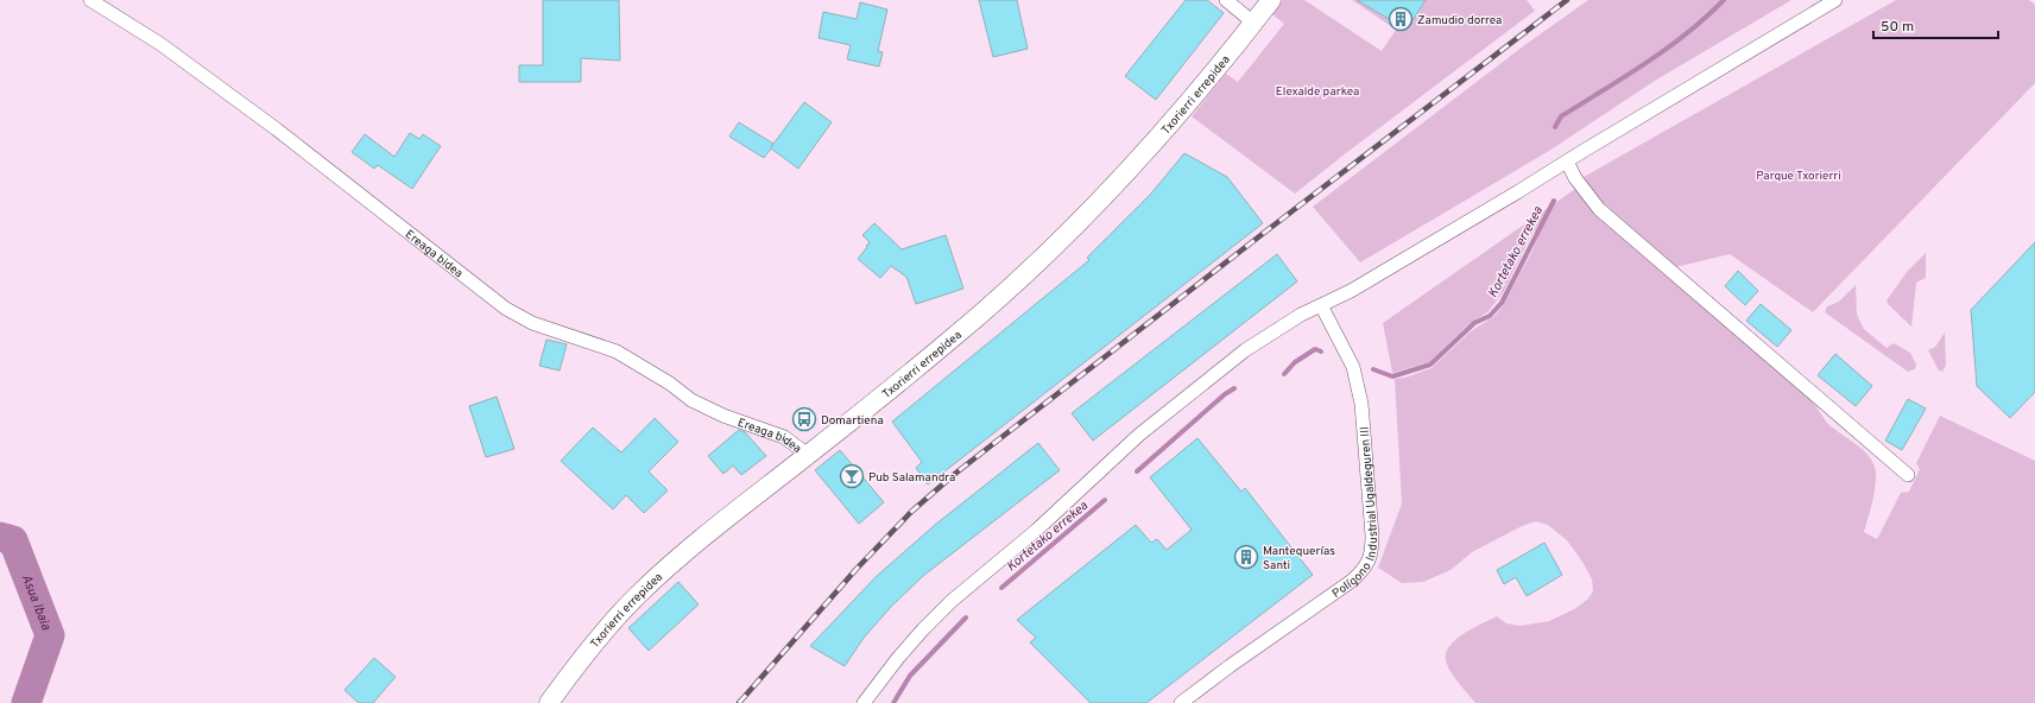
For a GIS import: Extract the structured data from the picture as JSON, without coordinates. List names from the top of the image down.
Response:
{
  "streets": {
    "street": ["Txorierri errepidea", "Ereaga bidea", "Polígono Industrial Ugaldeguren III"]
  },
  "crossings": [
    ["Txorierri errepidea", "Ereaga bidea"]
  ],
  "water": ["Kortetako errekea", "Asua Ibaia"],
  "parks": ["Elexalde parkea", "Parque Txorierri"],
  "places": {
    "building": ["Zamudio dorrea", "Mantequerías Santi"],
    "bus stop": ["Domartiena"],
    "bar": ["Pub Salamandra"]
  },
  "scale_bar": "50 m"
}
